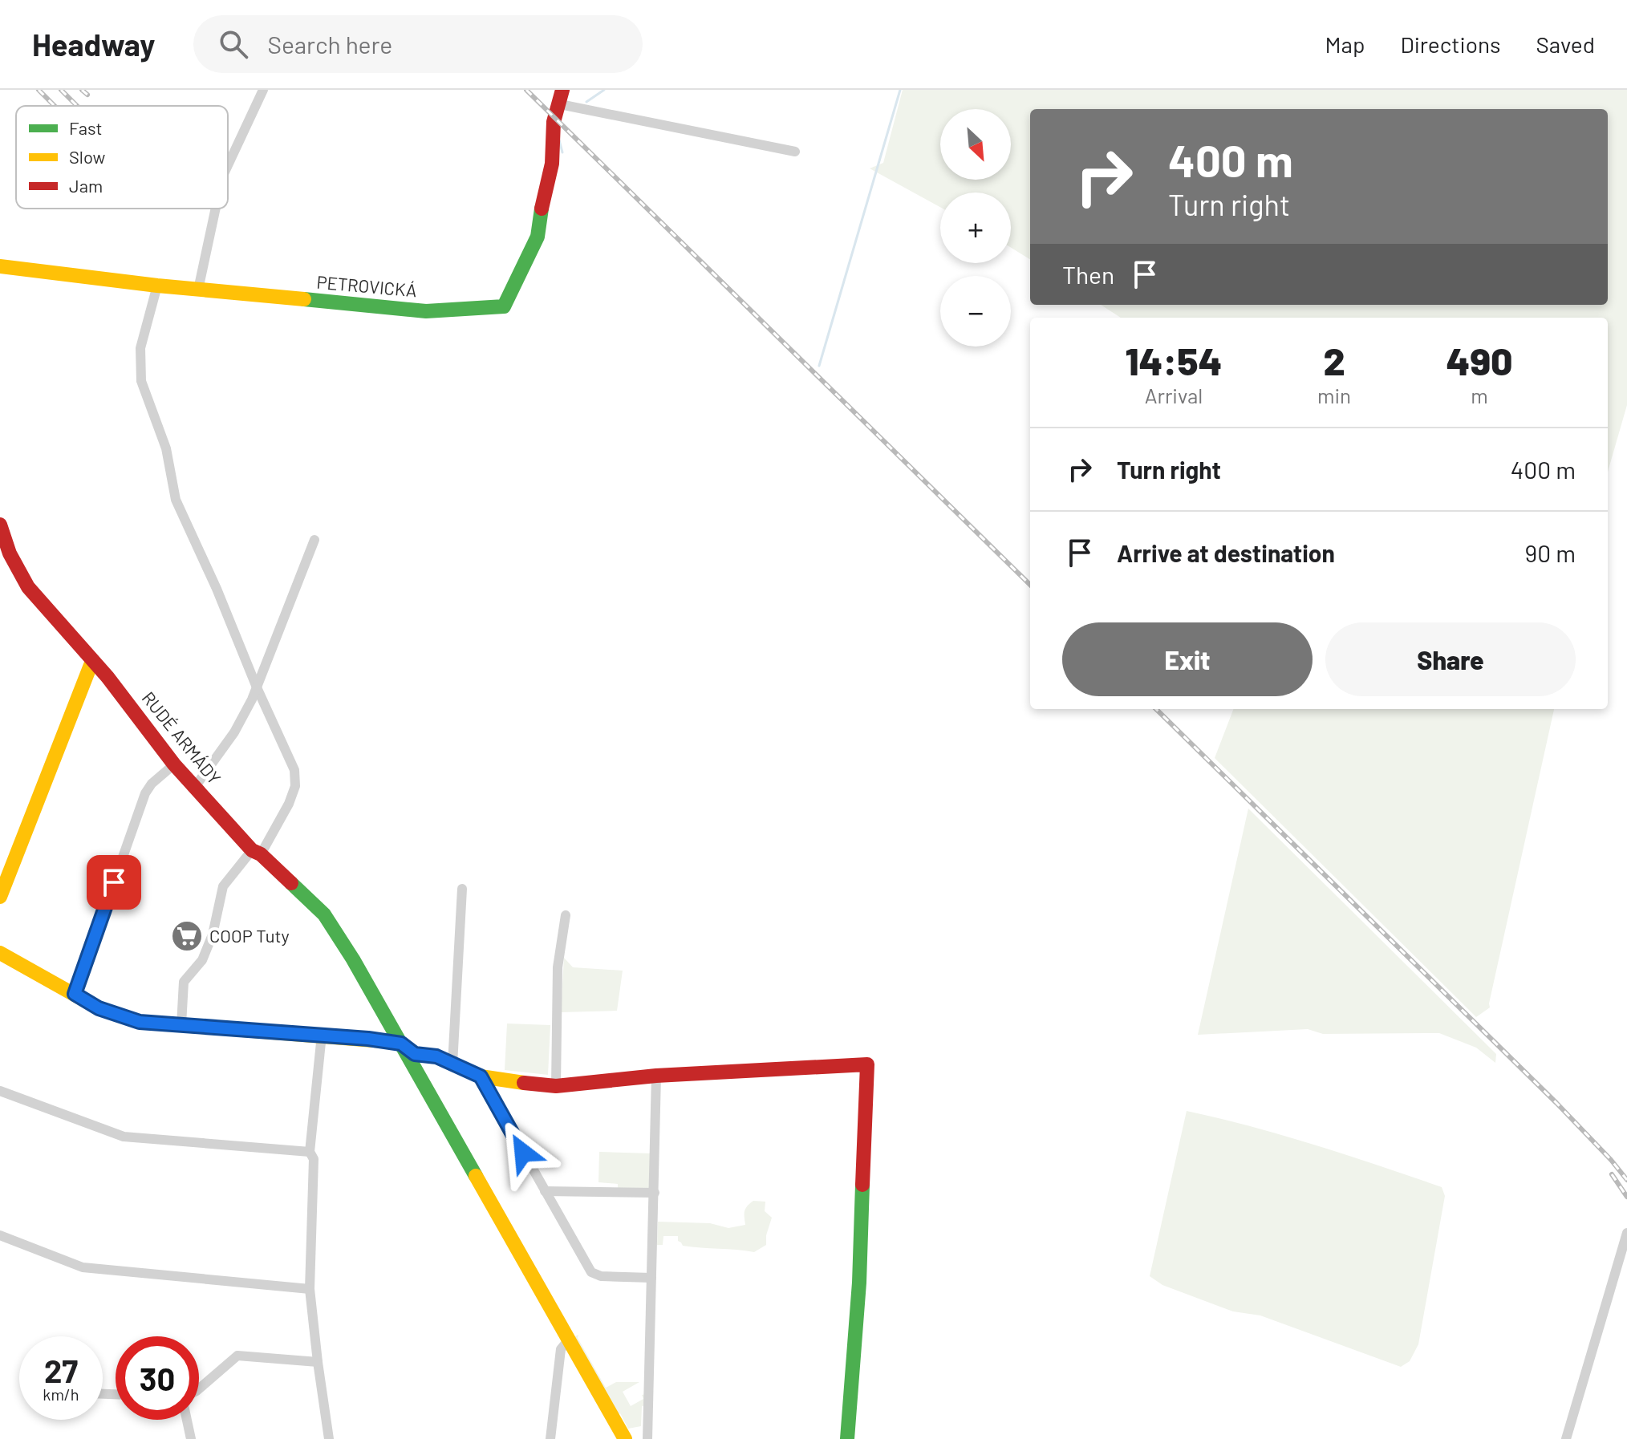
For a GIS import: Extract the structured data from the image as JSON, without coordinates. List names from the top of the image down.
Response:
{
  "streets": {
    "street": ["PETROVICKÁ", "RUDÉ ARMÁDY"]
  },
  "places": {
    "supermarket": ["COOP Tuty"]
  },
  "legend": ["Fast", "Slow", "Jam"],
  "north": "bottom right",
  "page": {
    "header": "Headway",
    "search": "Search here",
    "nav": ["Map", "Directions", "Saved"],
    "map_buttons": ["+", "−"],
    "turn": ["400 m", "Turn right"],
    "then": "Then",
    "eta": [
      "14:54",
      "Arrival",
      "2",
      "min",
      "490",
      "m"
    ],
    "list": [
      {
        "name": "Turn right",
        "value": "400 m"
      },
      {
        "name": "Arrive at destination",
        "value": "90 m"
      }
    ],
    "buttons": ["Exit", "Share"],
    "speed": "27 km/h",
    "limit": "30"
  }
}
